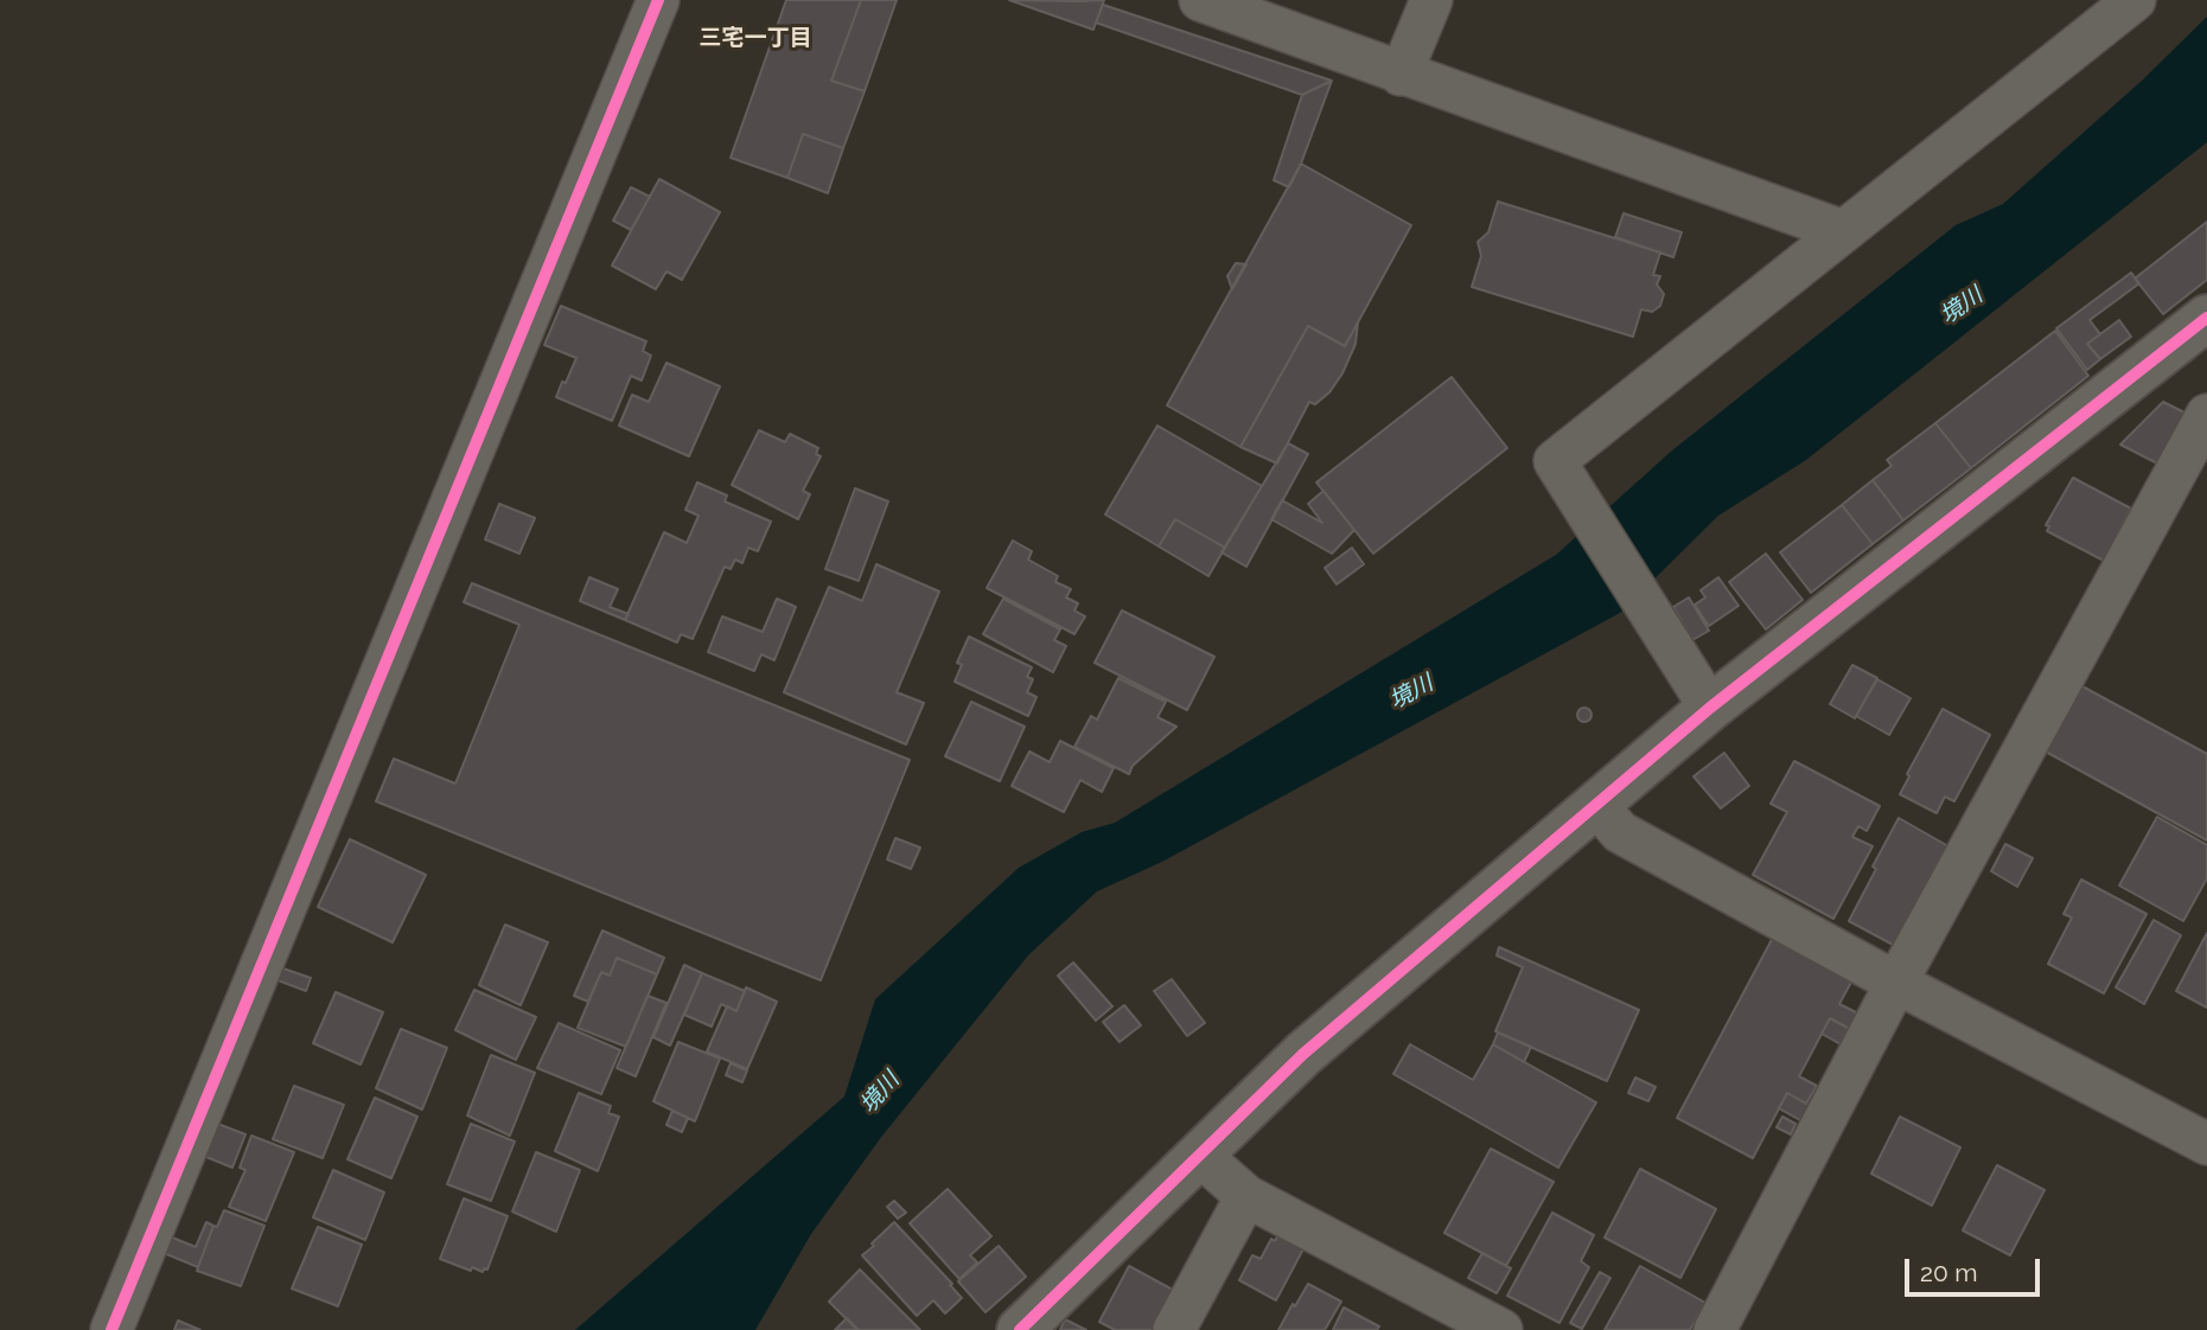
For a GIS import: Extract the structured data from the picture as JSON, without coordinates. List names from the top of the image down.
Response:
{
  "districts": ["三宅一丁目"],
  "water": ["境川"],
  "scale_bar": "20 m"
}
